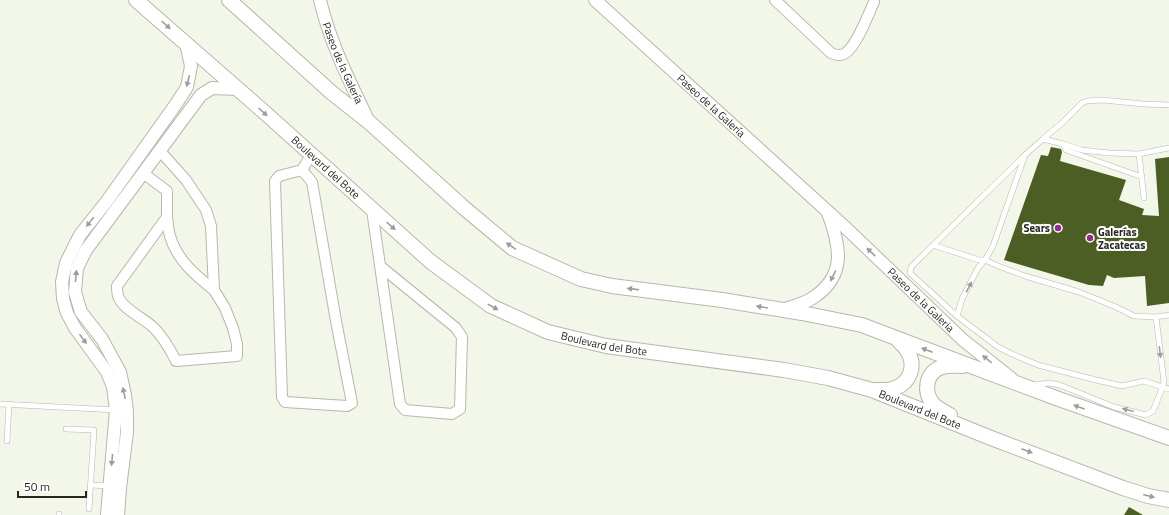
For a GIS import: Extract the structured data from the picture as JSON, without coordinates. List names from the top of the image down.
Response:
{
  "streets": {
    "main road": ["Boulevard del Bote"],
    "street": ["Paseo de la Galería", "Paseo de la Galeria"]
  },
  "crossings": [
    ["Paseo de la Galería", "Paseo de la Galeria"]
  ],
  "one_way": ["Paseo de la Galeria"],
  "places": ["Sears", "Galerías Zacatecas"],
  "scale_bar": "50 m"
}
